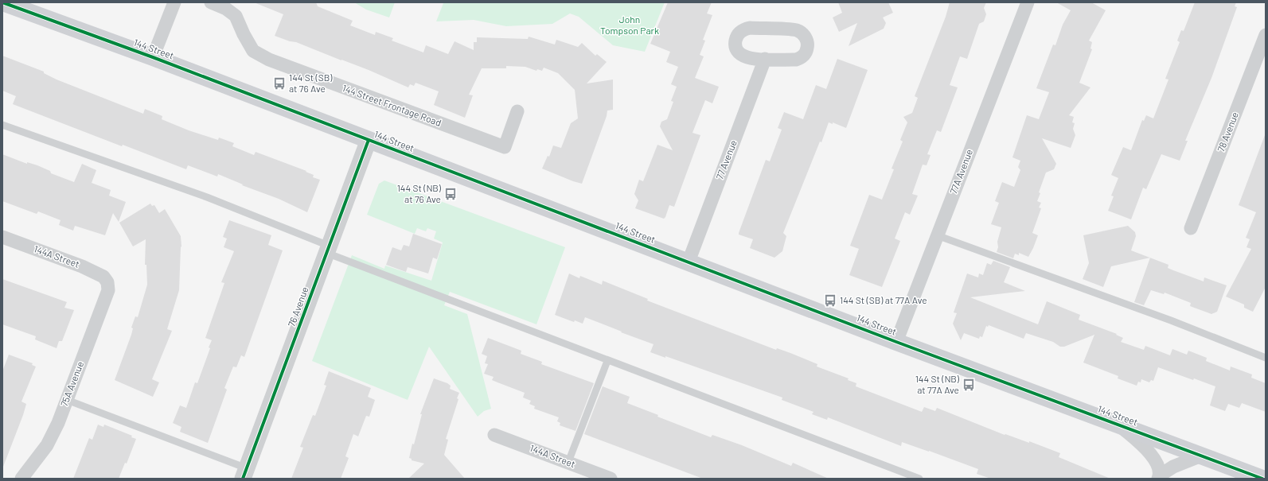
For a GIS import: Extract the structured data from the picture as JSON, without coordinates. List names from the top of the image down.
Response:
{
  "streets": {
    "main road": ["144 Street"],
    "street": [
      "144 Street Frontage Road",
      "78 Avenue",
      "77 Avenue",
      "77A Avenue",
      "144A Street",
      "76 Avenue",
      "75A Avenue"
    ]
  },
  "crossings": [
    ["144 Street", "77 Avenue"],
    ["144 Street", "77A Avenue"],
    ["144 Street", "76 Avenue"],
    ["144A Street", "75A Avenue"]
  ],
  "parks": ["John Tompson Park"],
  "places": {
    "bus stop": [
      "144 St (SB) at 76 Ave",
      "144 St (NB) at 76 Ave",
      "144 St (SB) at 77A Ave",
      "144 St (NB) at 77A Ave"
    ]
  }
}
